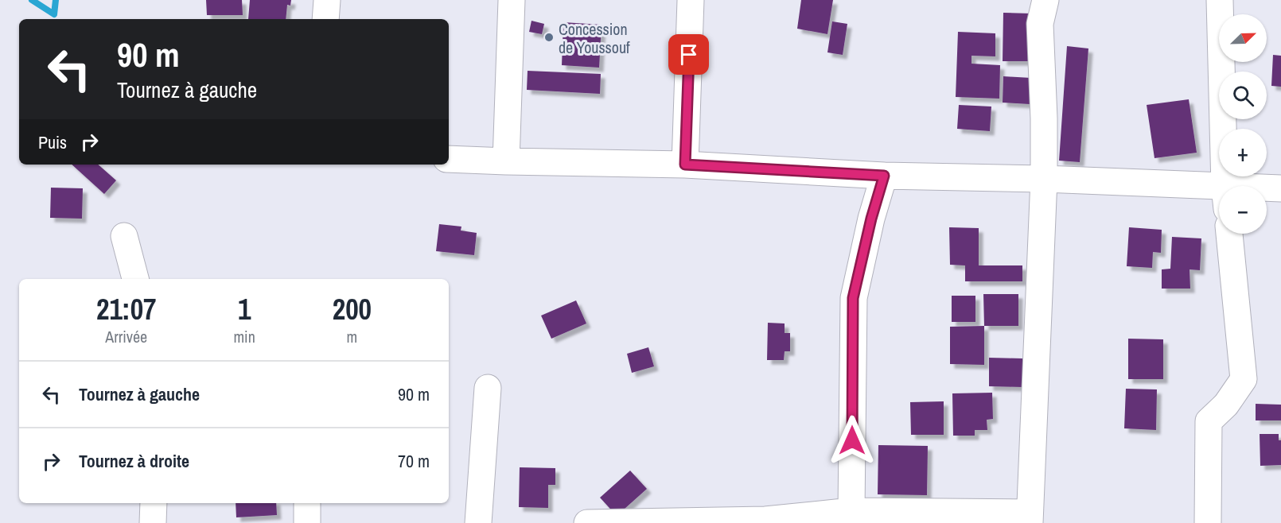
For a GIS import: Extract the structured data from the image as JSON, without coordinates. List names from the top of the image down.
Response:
{
  "places": ["Concession de Youssouf"],
  "north": "top right",
  "page": {
    "map_buttons": ["+", "−"],
    "turn": ["90 m", "Tournez à gauche"],
    "then": "Puis",
    "eta": [
      "21:07",
      "Arrivée",
      "1",
      "min",
      "200",
      "m"
    ],
    "list": [
      {
        "name": "Tournez à gauche",
        "value": "90 m"
      },
      {
        "name": "Tournez à droite",
        "value": "70 m"
      }
    ]
  }
}
